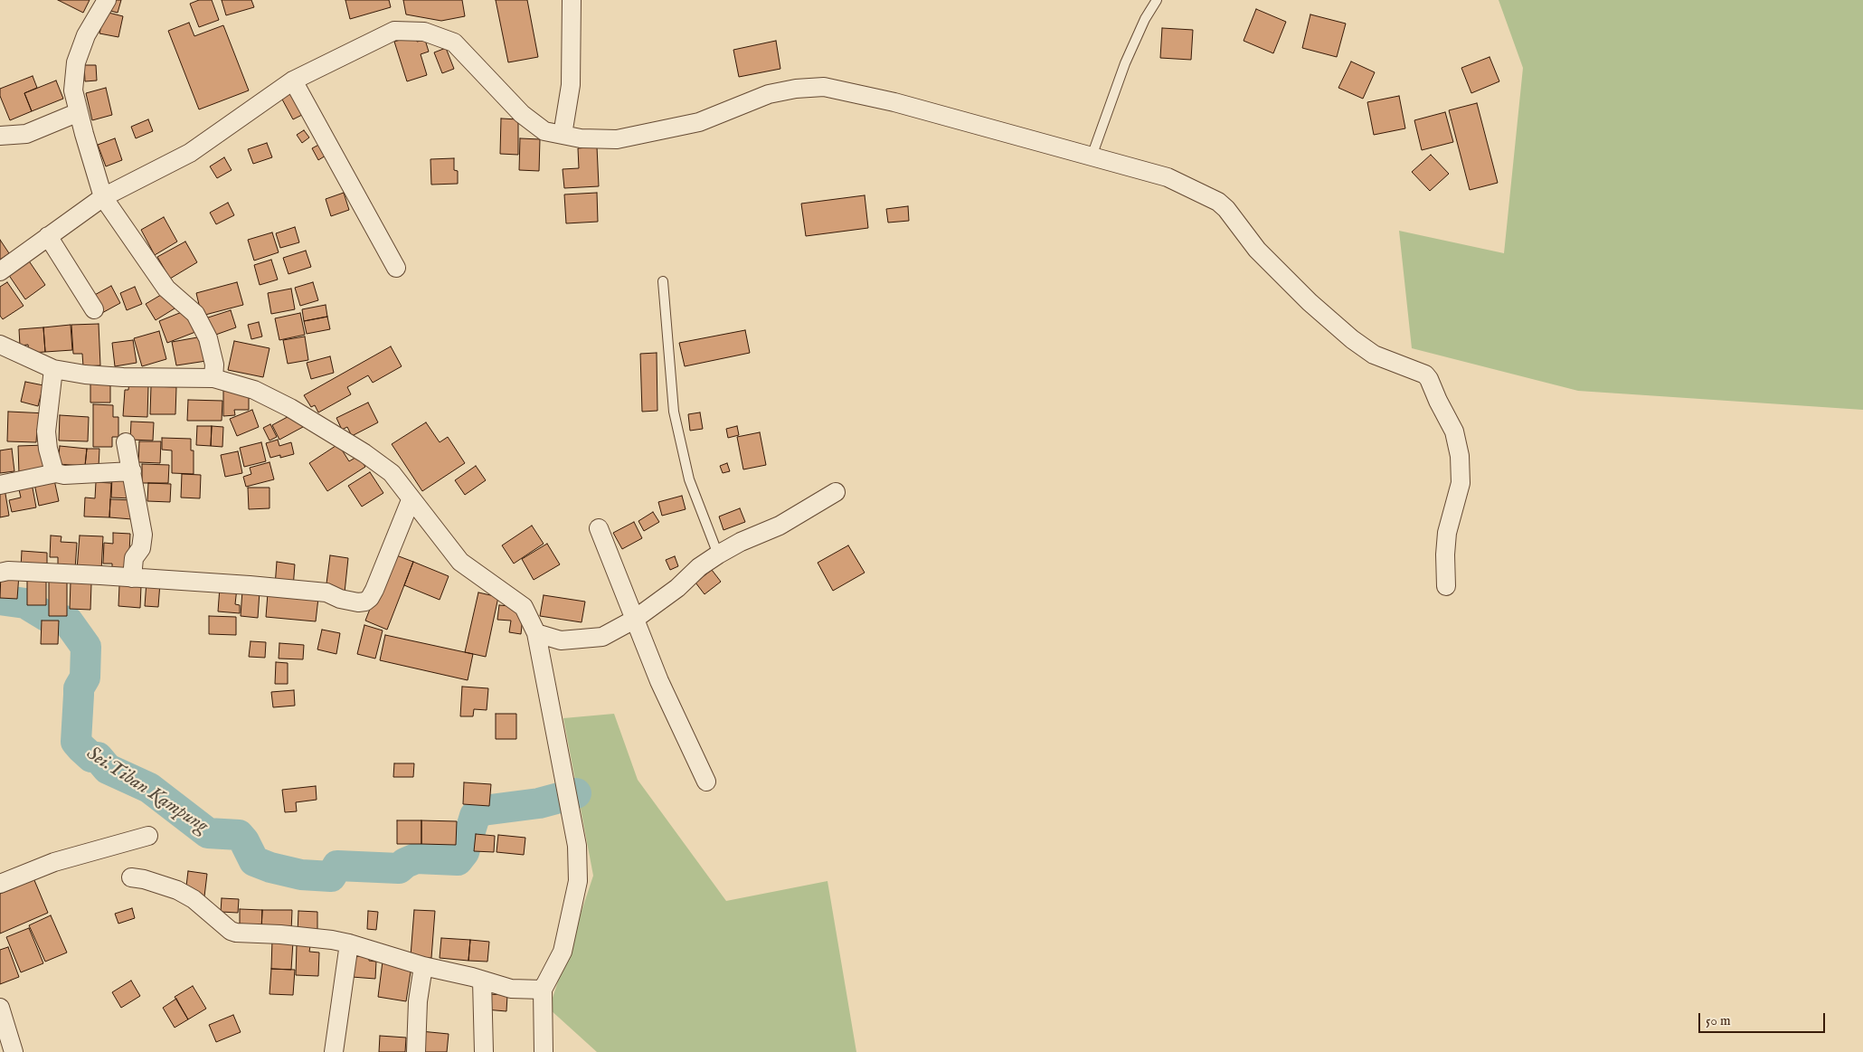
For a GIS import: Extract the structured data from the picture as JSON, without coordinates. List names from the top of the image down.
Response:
{
  "water": ["Sei.Tiban Kampung"],
  "scale_bar": "50 m"
}
